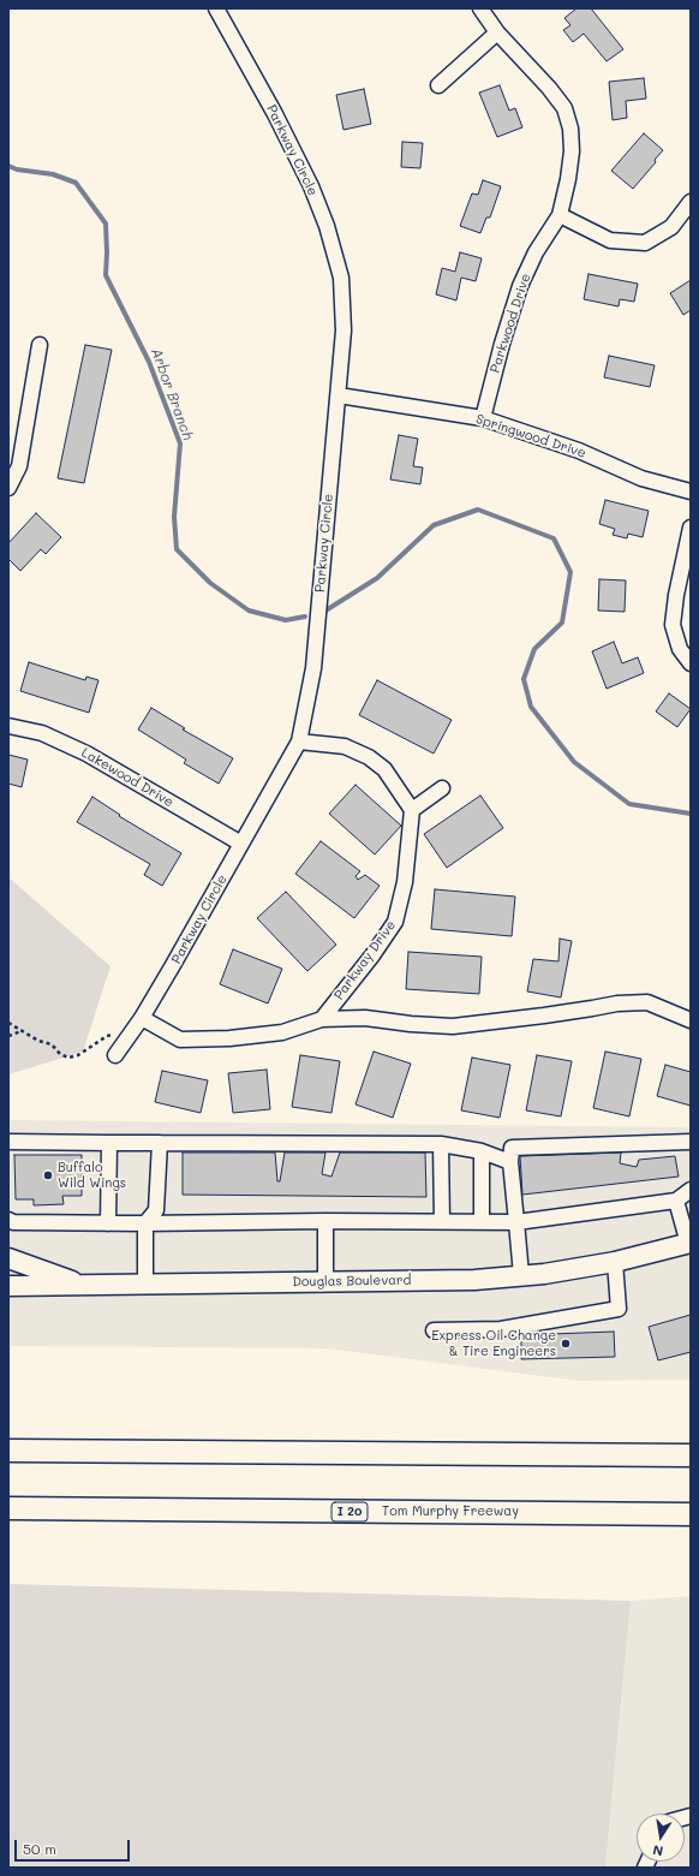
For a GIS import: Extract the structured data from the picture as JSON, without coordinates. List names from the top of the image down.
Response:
{
  "streets": {
    "highway": ["I 20", "Tom Murphy Freeway"],
    "main road": ["Douglas Boulevard"],
    "street": [
      "Parkway Circle",
      "Parkwood Drive",
      "Springwood Drive",
      "Lakewood Drive",
      "Parkway Drive"
    ]
  },
  "crossings": [
    ["Parkway Circle", "Springwood Drive"],
    ["Parkway Circle", "Lakewood Drive"],
    ["Parkway Circle", "Parkway Drive"],
    ["Parkwood Drive", "Springwood Drive"]
  ],
  "water": ["Arbor Branch"],
  "places": ["Buffalo Wild Wings", "Express Oil Change & Tire Engineers"],
  "scale_bar": "50 m",
  "north": "bottom"
}
